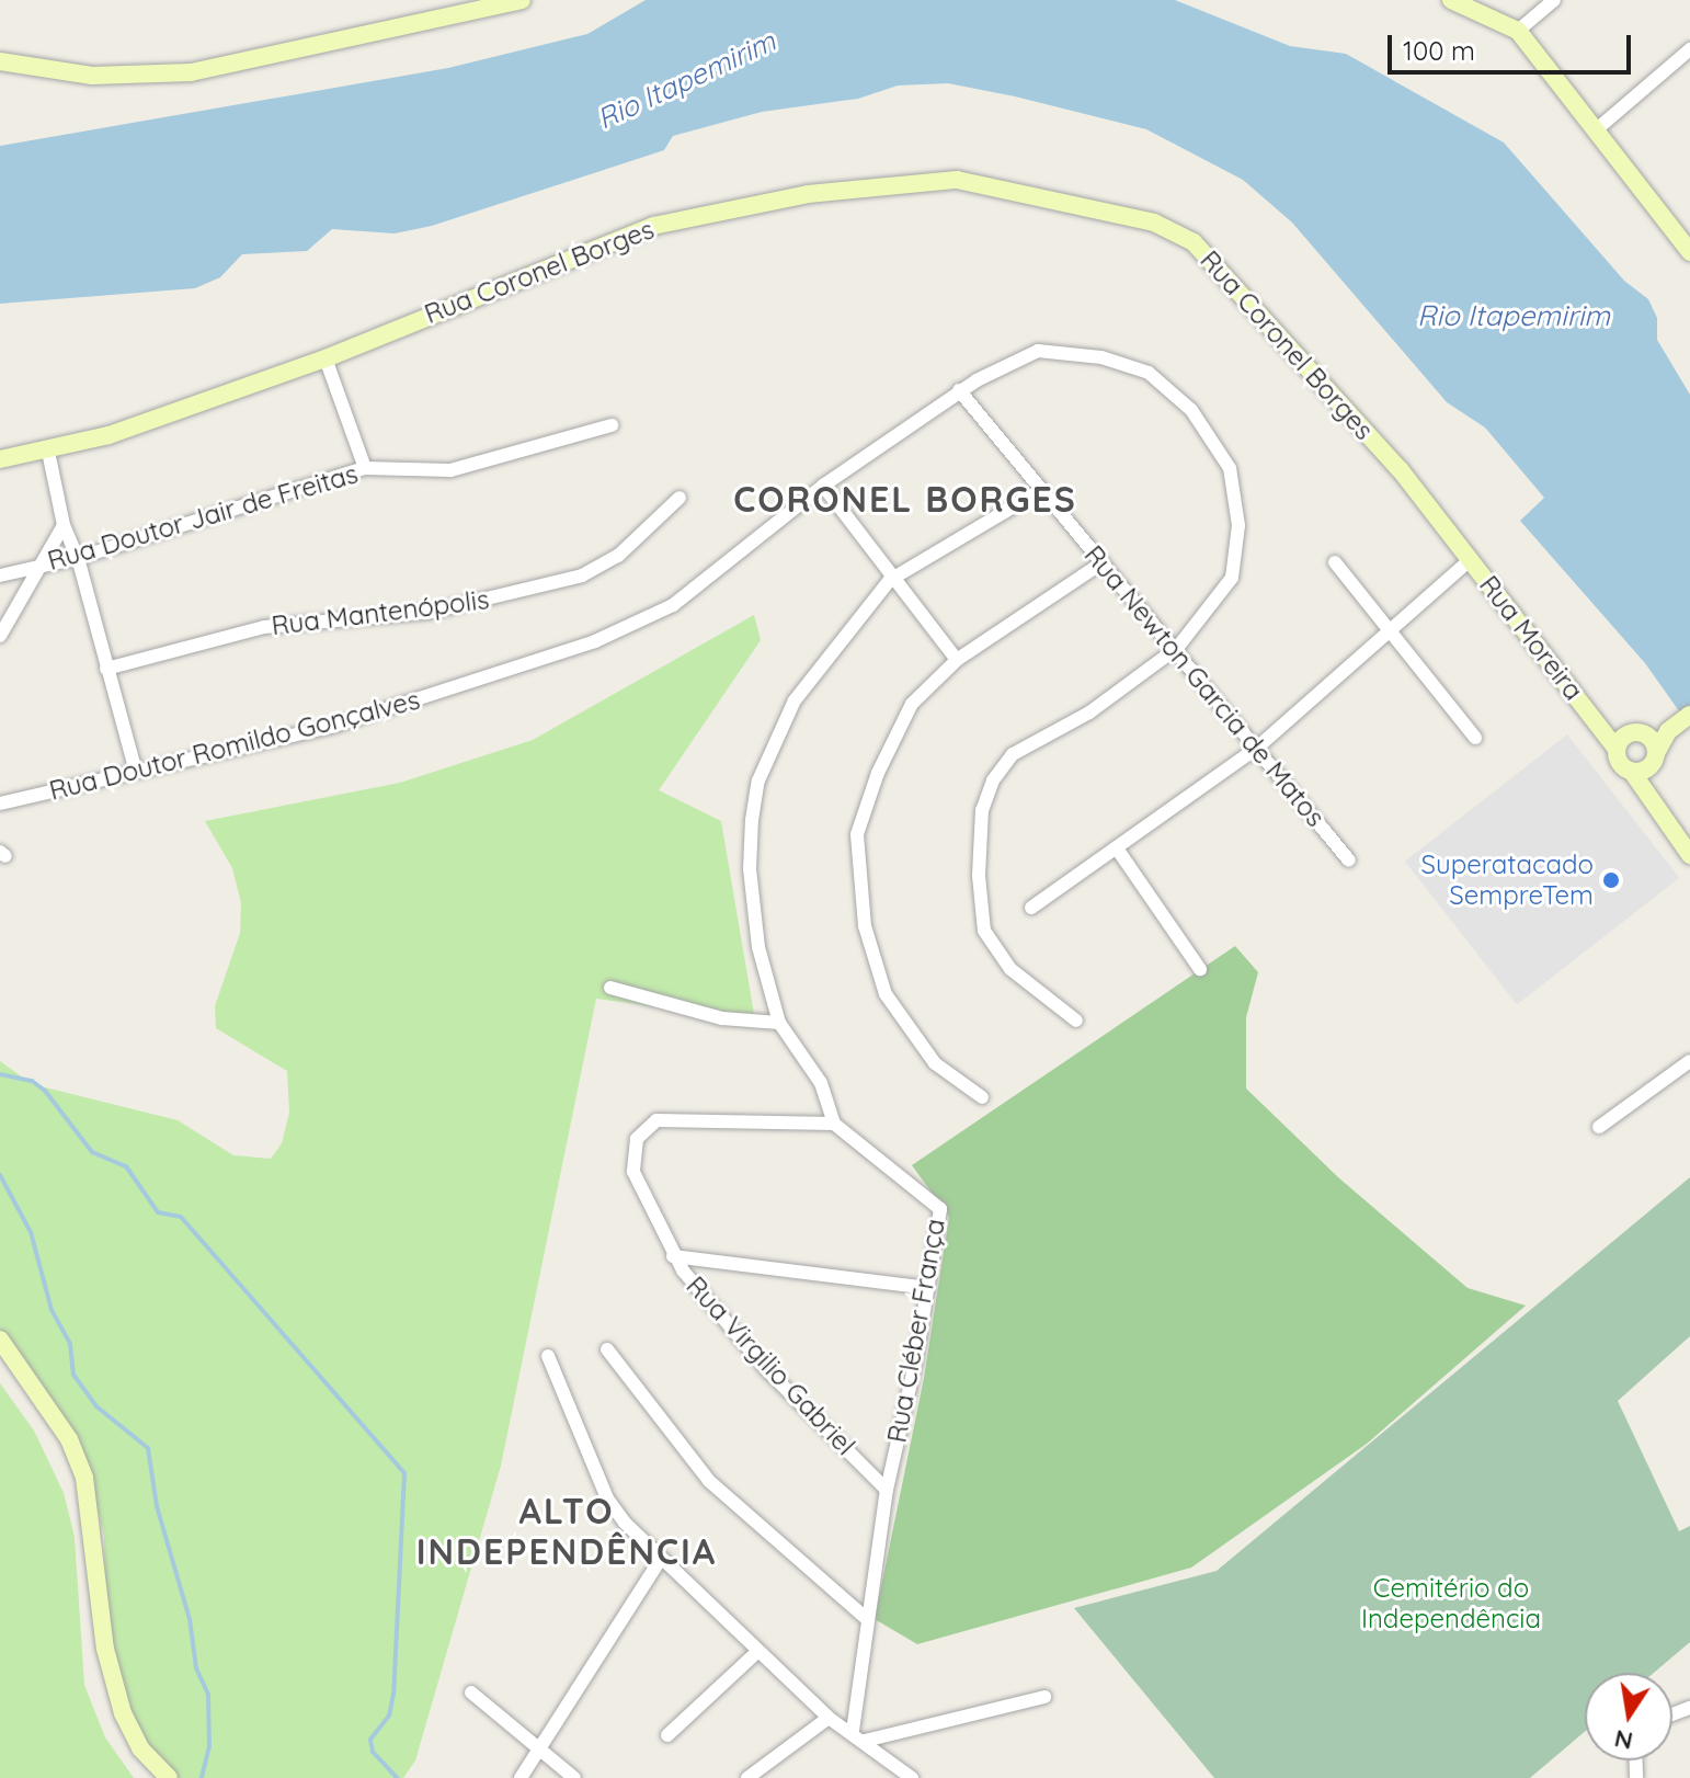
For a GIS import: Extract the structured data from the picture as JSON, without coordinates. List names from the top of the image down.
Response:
{
  "streets": {
    "main road": ["Rua Coronel Borges", "Rua Moreira"],
    "street": [
      "Rua Doutor Jair de Freitas",
      "Rua Mantenópolis",
      "Rua Newton Garcia de Matos",
      "Rua Doutor Romildo Gonçalves",
      "Rua Cléber França",
      "Rua Virgilio Gabriel"
    ]
  },
  "crossings": [
    ["Rua Coronel Borges", "Rua Moreira"],
    ["Rua Newton Garcia de Matos", "Rua Doutor Romildo Gonçalves"],
    ["Rua Cléber França", "Rua Virgilio Gabriel"]
  ],
  "districts": ["CORONEL BORGES", "ALTO INDEPENDÊNCIA"],
  "water": ["Rio Itapemirim"],
  "parks": ["Cemitério do Independência"],
  "places": ["Superatacado SempreTem"],
  "scale_bar": "100 m",
  "north": "bottom"
}
